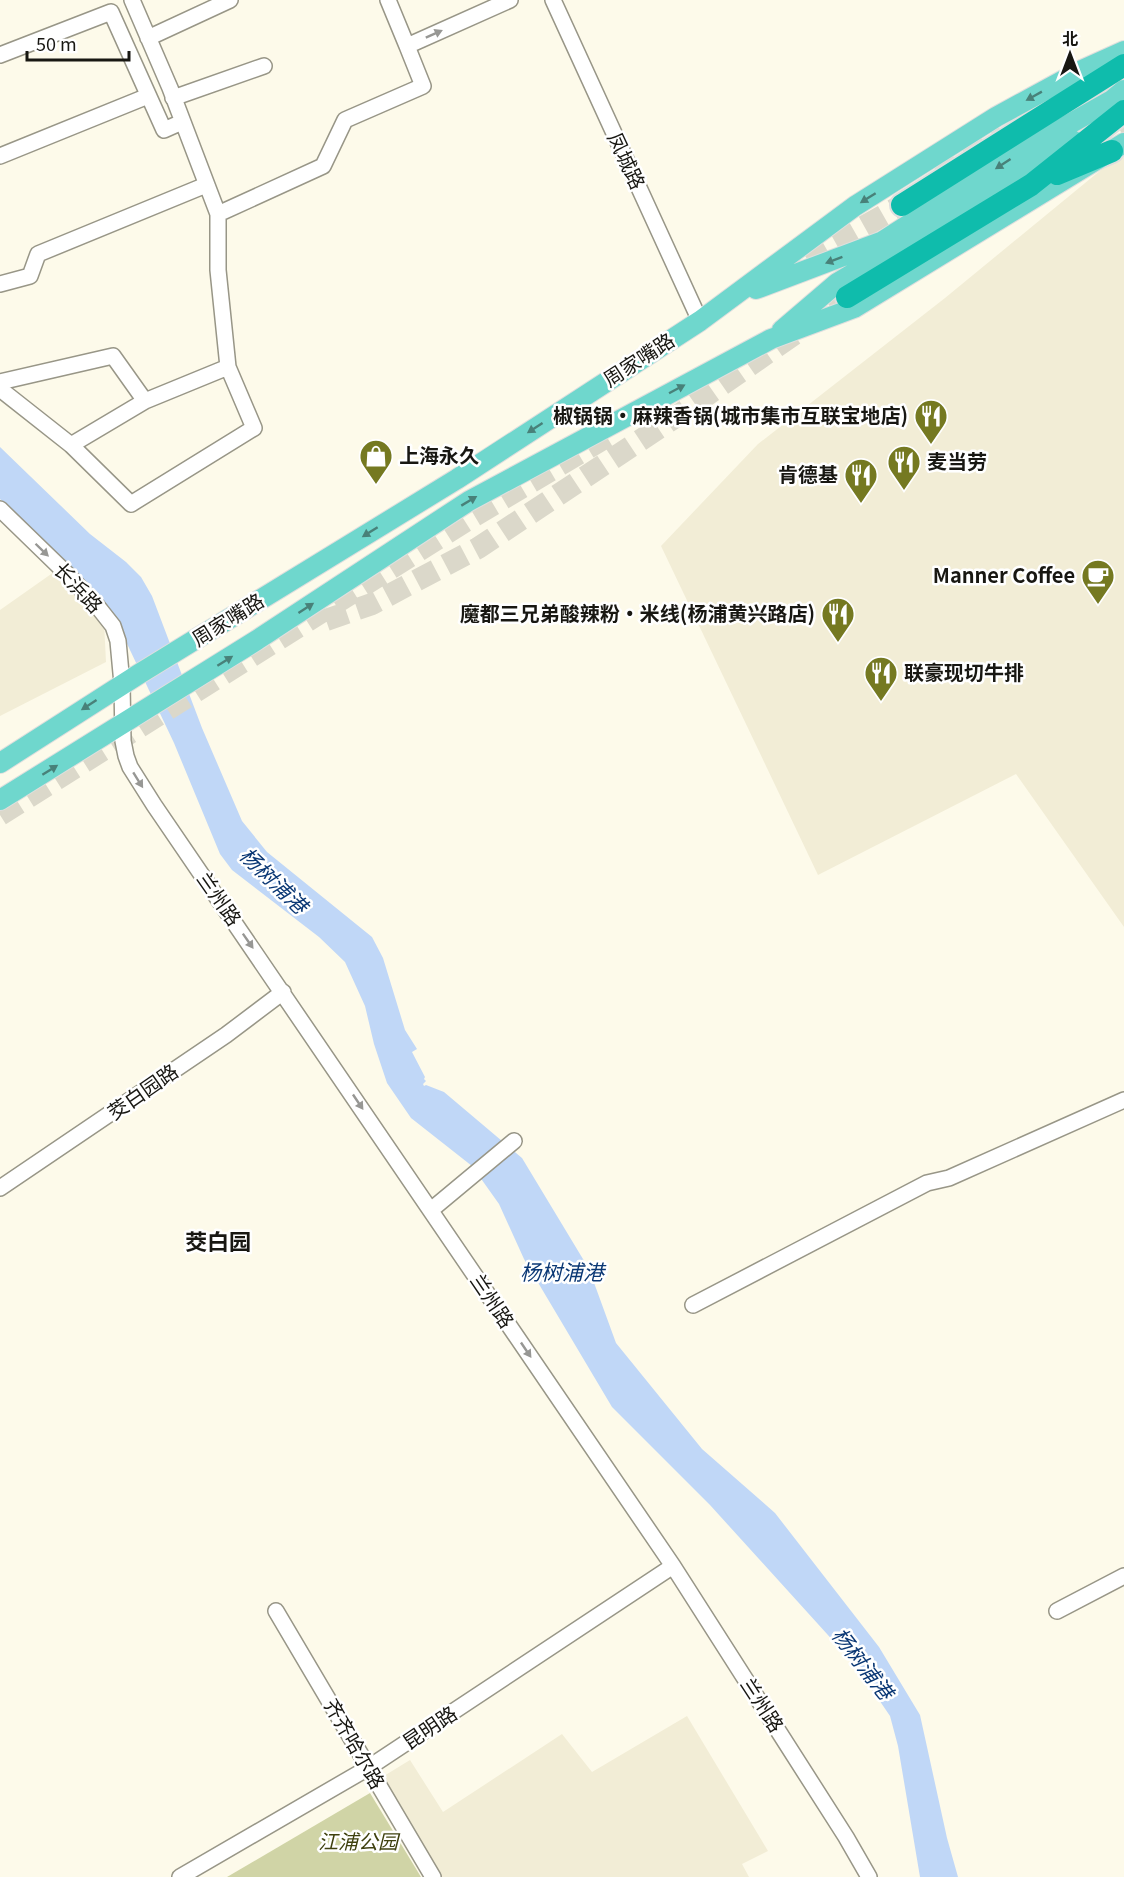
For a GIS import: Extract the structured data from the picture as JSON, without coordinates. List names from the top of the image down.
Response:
{
  "streets": {
    "main road": ["周家嘴路"],
    "street": [
      "凤城路",
      "长浜路",
      "兰州路",
      "茭白园路",
      "昆明路",
      "齐齐哈尔路"
    ]
  },
  "crossings": [
    ["凤城路", "周家嘴路"],
    ["周家嘴路", "长浜路"],
    ["周家嘴路", "兰州路"],
    ["长浜路", "兰州路"],
    ["兰州路", "茭白园路"],
    ["兰州路", "昆明路"],
    ["昆明路", "齐齐哈尔路"]
  ],
  "one_way": ["长浜路", "兰州路"],
  "districts": ["茭白园"],
  "water": ["杨树浦港"],
  "parks": ["江浦公园"],
  "places": {
    "restaurant": [
      "椒锅锅·麻辣香锅(城市集市互联宝地店)",
      "麦当劳",
      "肯德基",
      "魔都三兄弟酸辣粉·米线(杨浦黄兴路店)",
      "联豪现切牛排"
    ],
    "shop": ["上海永久"],
    "cafe": ["Manner Coffee"]
  },
  "scale_bar": "50 m",
  "north": "top"
}
